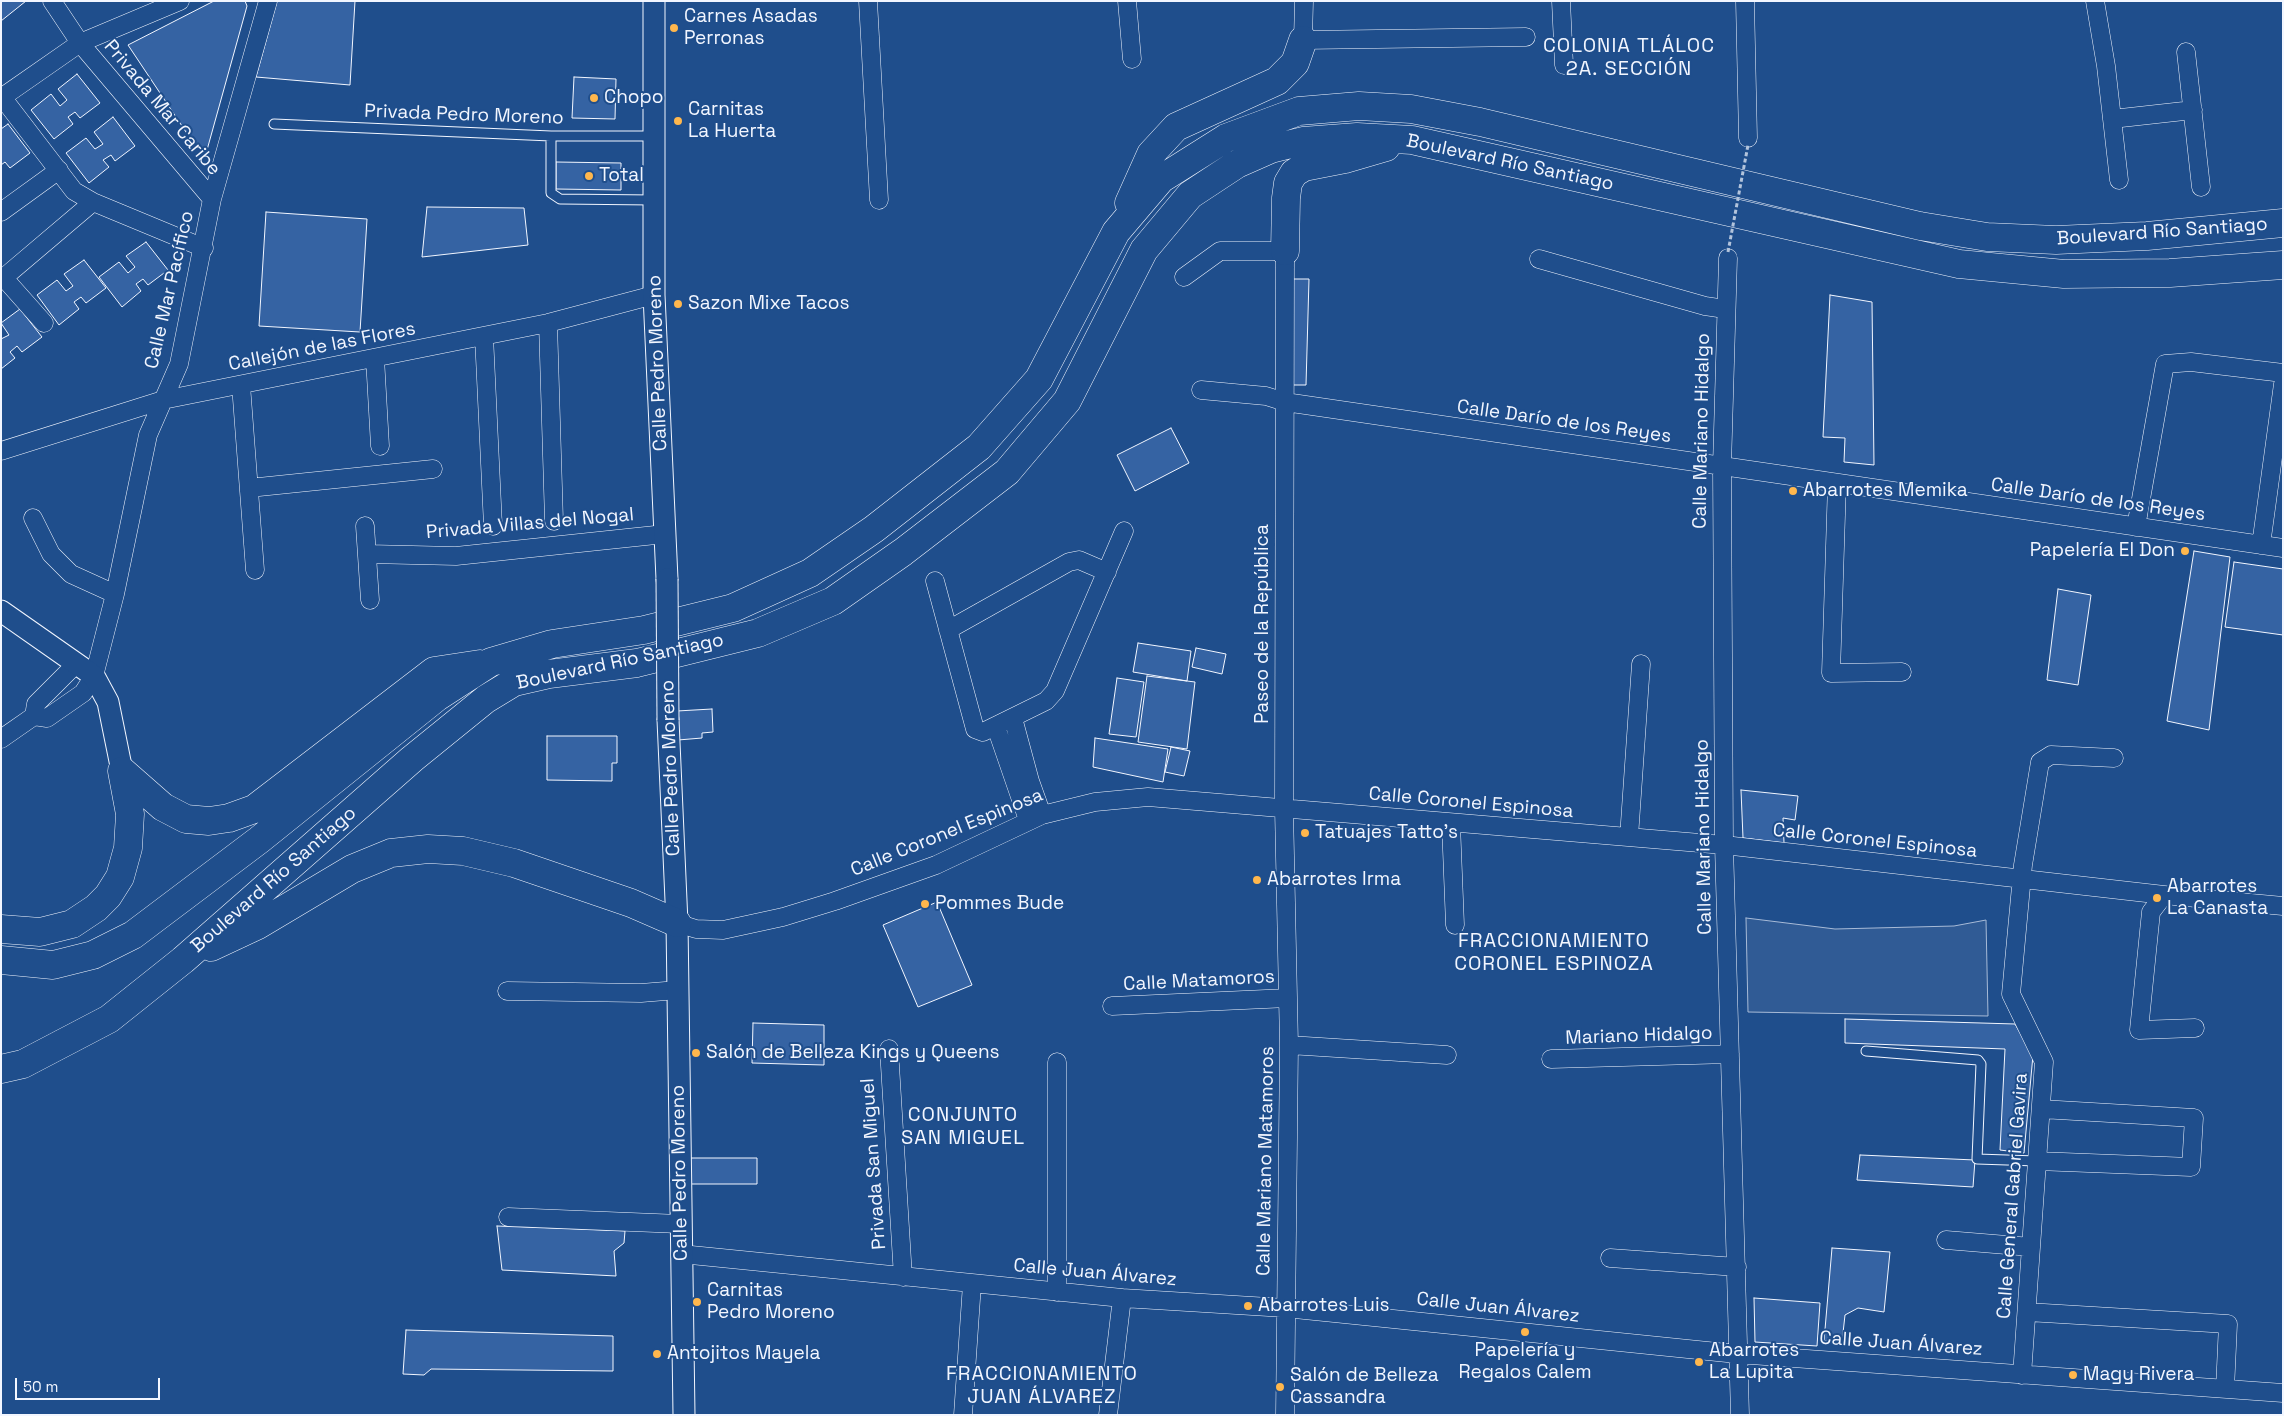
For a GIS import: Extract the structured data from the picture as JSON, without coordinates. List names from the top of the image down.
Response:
{
  "streets": {
    "main road": ["Boulevard Río Santiago"],
    "street": [
      "Privada Mar Caribe",
      "Calle Mar Pacífico",
      "Callejón de las Flores",
      "Calle Pedro Moreno",
      "Calle Darío de los Reyes",
      "Calle Mariano Hidalgo",
      "Privada Villas del Nogal",
      "Paseo de la República",
      "Calle Coronel Espinosa",
      "Calle Matamoros",
      "Mariano Hidalgo",
      "Calle Mariano Matamoros",
      "Privada San Miguel",
      "Calle General Gabriel Gavira",
      "Calle Juan Álvarez"
    ],
    "lane": ["Privada Pedro Moreno"]
  },
  "crossings": [
    ["Privada Mar Caribe", "Calle Mar Pacífico"],
    ["Privada Pedro Moreno", "Calle Pedro Moreno"],
    ["Calle Mar Pacífico", "Callejón de las Flores"],
    ["Callejón de las Flores", "Calle Pedro Moreno"],
    ["Calle Pedro Moreno", "Privada Villas del Nogal"],
    ["Calle Pedro Moreno", "Calle Coronel Espinosa"],
    ["Calle Pedro Moreno", "Calle Juan Álvarez"],
    ["Calle Darío de los Reyes", "Calle Mariano Hidalgo"],
    ["Calle Darío de los Reyes", "Paseo de la República"],
    ["Calle Mariano Hidalgo", "Calle Coronel Espinosa"],
    ["Calle Mariano Hidalgo", "Mariano Hidalgo"],
    ["Calle Mariano Hidalgo", "Calle Juan Álvarez"],
    ["Paseo de la República", "Calle Coronel Espinosa"],
    ["Paseo de la República", "Calle Matamoros"],
    ["Paseo de la República", "Calle Mariano Matamoros"],
    ["Calle Coronel Espinosa", "Calle General Gabriel Gavira"],
    ["Calle Matamoros", "Calle Mariano Matamoros"],
    ["Calle Mariano Matamoros", "Calle Juan Álvarez"],
    ["Privada San Miguel", "Calle Juan Álvarez"],
    ["Calle General Gabriel Gavira", "Calle Juan Álvarez"]
  ],
  "districts": [
    "COLONIA TLÁLOC 2A. SECCIÓN",
    "FRACCIONAMIENTO CORONEL ESPINOZA",
    "CONJUNTO SAN MIGUEL",
    "FRACCIONAMIENTO JUAN ÁLVAREZ"
  ],
  "places": [
    "Carnes Asadas Perronas",
    "Chopo",
    "Carnitas La Huerta",
    "Total",
    "Sazon Mixe Tacos",
    "Abarrotes Memika",
    "Papelería El Don",
    "Tatuajes Tatto's",
    "Abarrotes Irma",
    "Abarrotes La Canasta",
    "Pommes Bude",
    "Salón de Belleza Kings y Queens",
    "Carnitas Pedro Moreno",
    "Abarrotes Luis",
    "Papelería y Regalos Calem",
    "Antojitos Mayela",
    "Abarrotes La Lupita",
    "Magy Rivera",
    "Salón de Belleza Cassandra"
  ],
  "scale_bar": "50 m"
}
